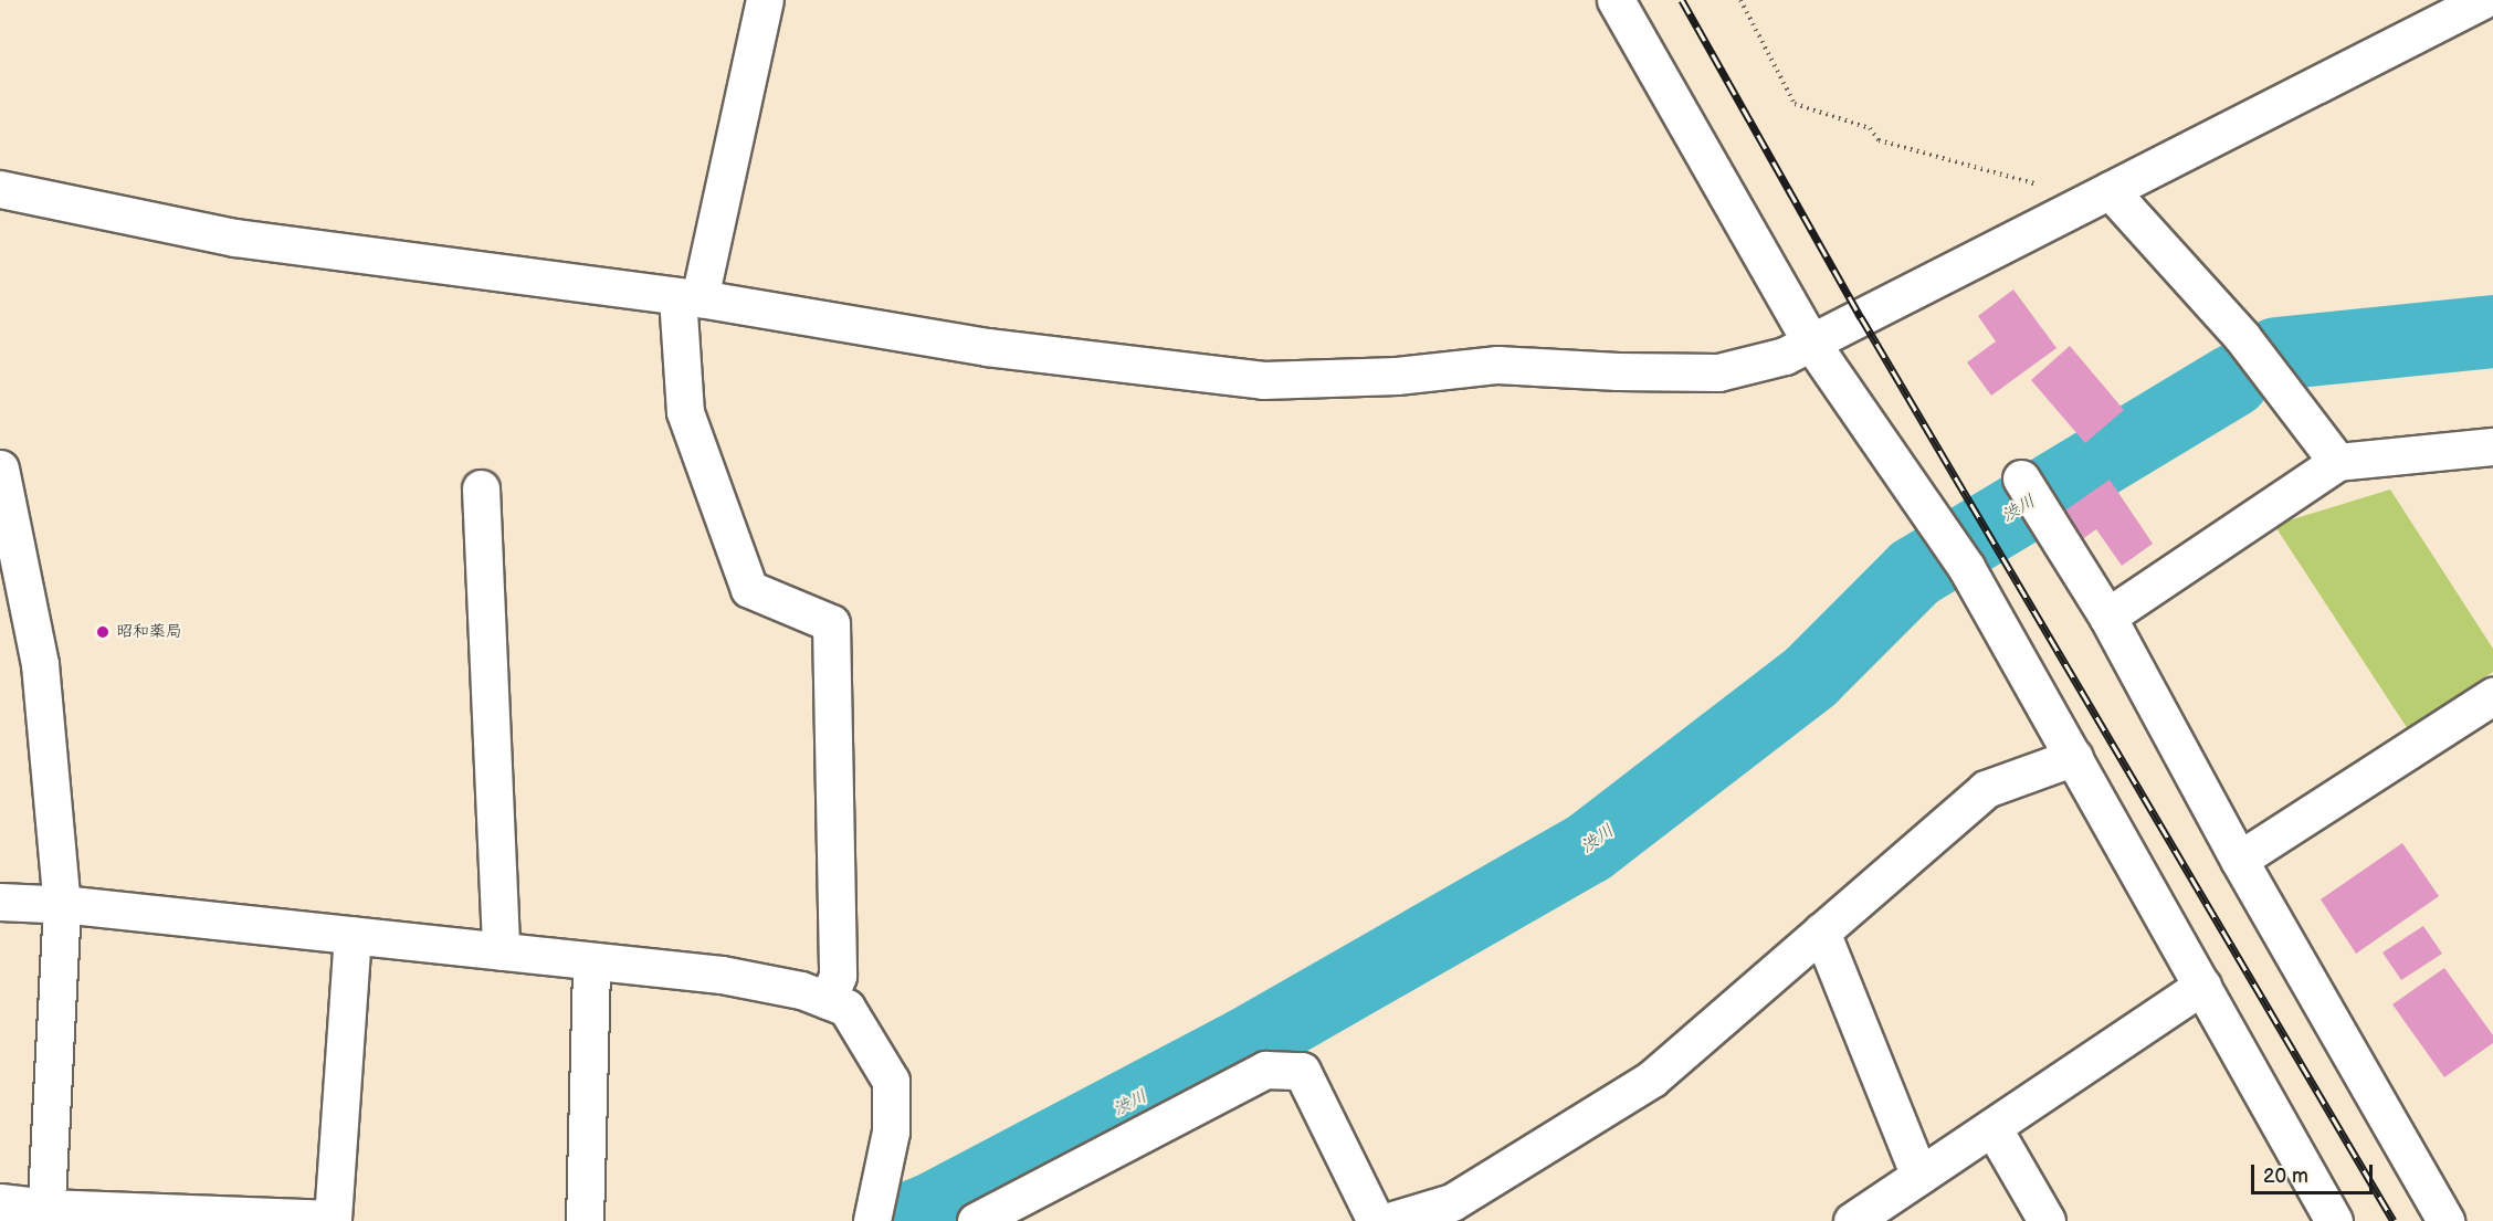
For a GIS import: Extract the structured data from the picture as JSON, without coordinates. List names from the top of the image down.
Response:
{
  "water": ["渋川"],
  "places": ["昭和薬局"],
  "scale_bar": "20 m"
}
